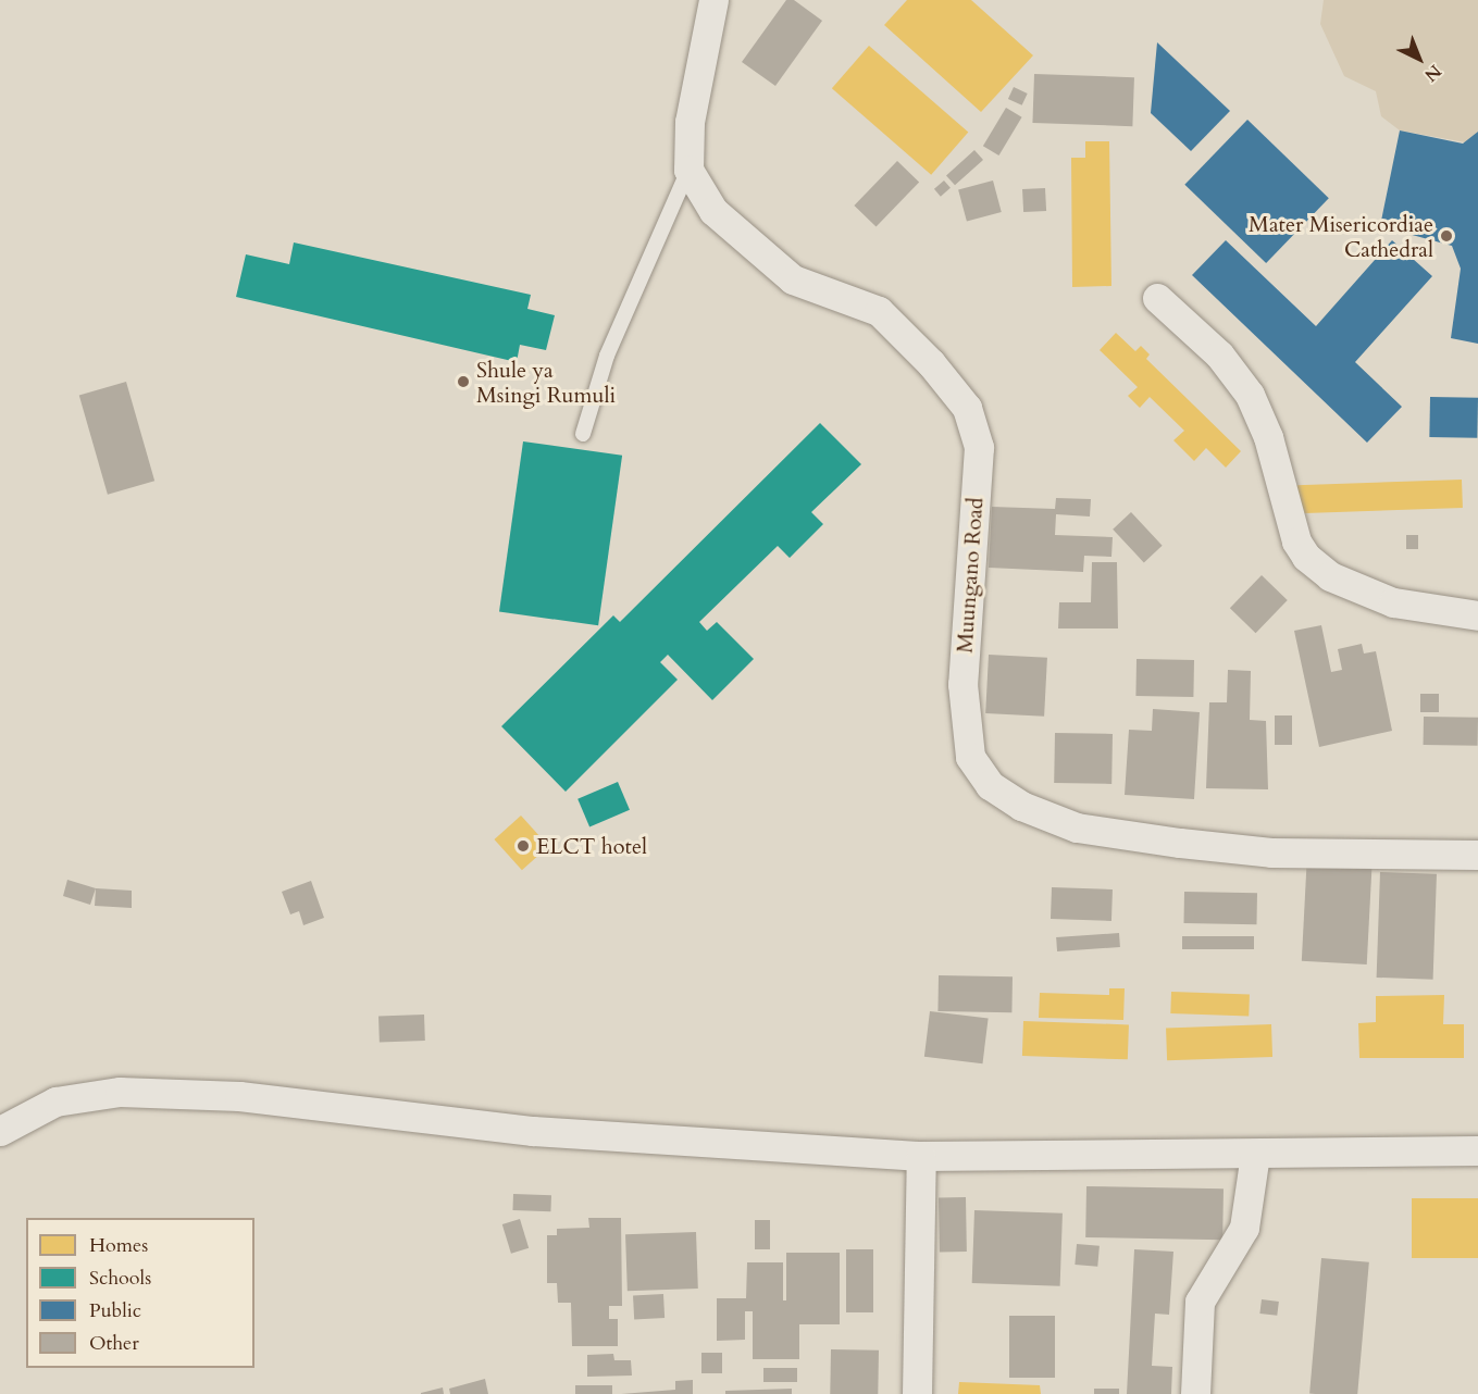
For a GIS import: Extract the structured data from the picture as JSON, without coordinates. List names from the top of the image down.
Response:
{
  "streets": {
    "street": ["Muungano Road"]
  },
  "places": ["Mater Misericordiae Cathedral", "Shule ya Msingi Rumuli", "ELCT hotel"],
  "legend": [
    "Homes",
    "Schools",
    "Public",
    "Other"
  ],
  "north": "bottom right"
}
